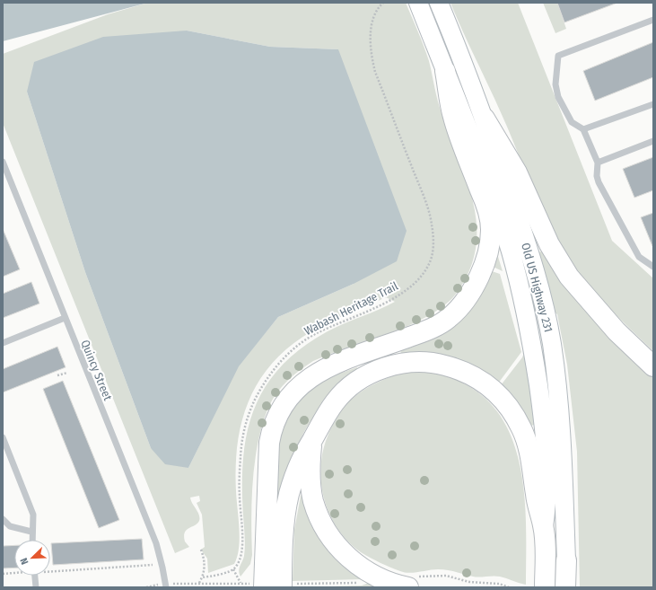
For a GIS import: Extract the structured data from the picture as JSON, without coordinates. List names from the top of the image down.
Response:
{
  "streets": {
    "main road": ["Old US Highway 231"],
    "lane": ["Quincy Street"],
    "path": ["Wabash Heritage Trail"]
  },
  "north": "bottom left"
}
